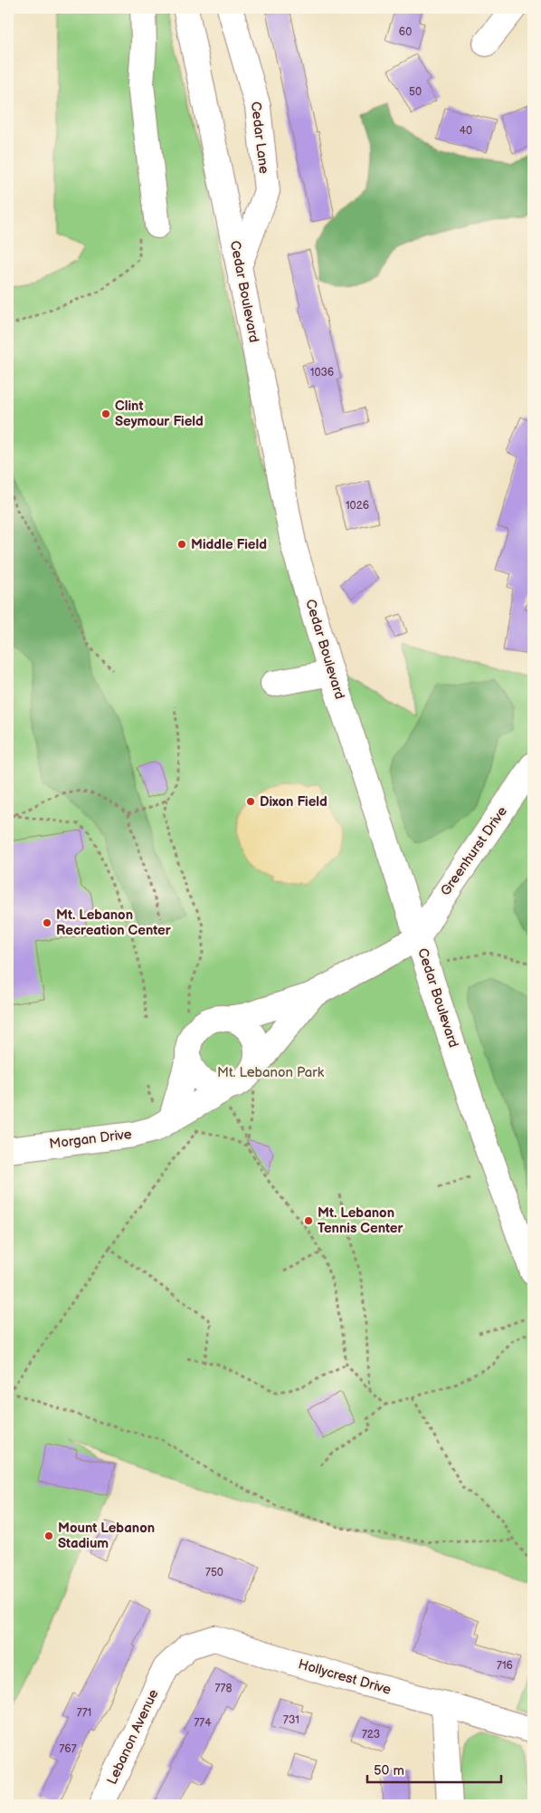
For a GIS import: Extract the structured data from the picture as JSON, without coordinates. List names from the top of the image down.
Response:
{
  "streets": {
    "street": [
      "Cedar Lane",
      "Cedar Boulevard",
      "Greenhurst Drive",
      "Morgan Drive",
      "Hollycrest Drive",
      "Lebanon Avenue"
    ]
  },
  "crossings": [
    ["Cedar Lane", "Cedar Boulevard"],
    ["Cedar Boulevard", "Greenhurst Drive"],
    ["Cedar Boulevard", "Morgan Drive"],
    ["Greenhurst Drive", "Morgan Drive"],
    ["Hollycrest Drive", "Lebanon Avenue"]
  ],
  "parks": ["Mt. Lebanon Park"],
  "places": [
    "Clint Seymour Field",
    "Middle Field",
    "Dixon Field",
    "Mt. Lebanon Recreation Center",
    "Mt. Lebanon Tennis Center",
    "Mount Lebanon Stadium"
  ],
  "house_numbers": [
    "60",
    "50",
    "40",
    "1036",
    "1026",
    "750",
    "716",
    "778",
    "771",
    "731",
    "774",
    "723",
    "767"
  ],
  "scale_bar": "50 m"
}
